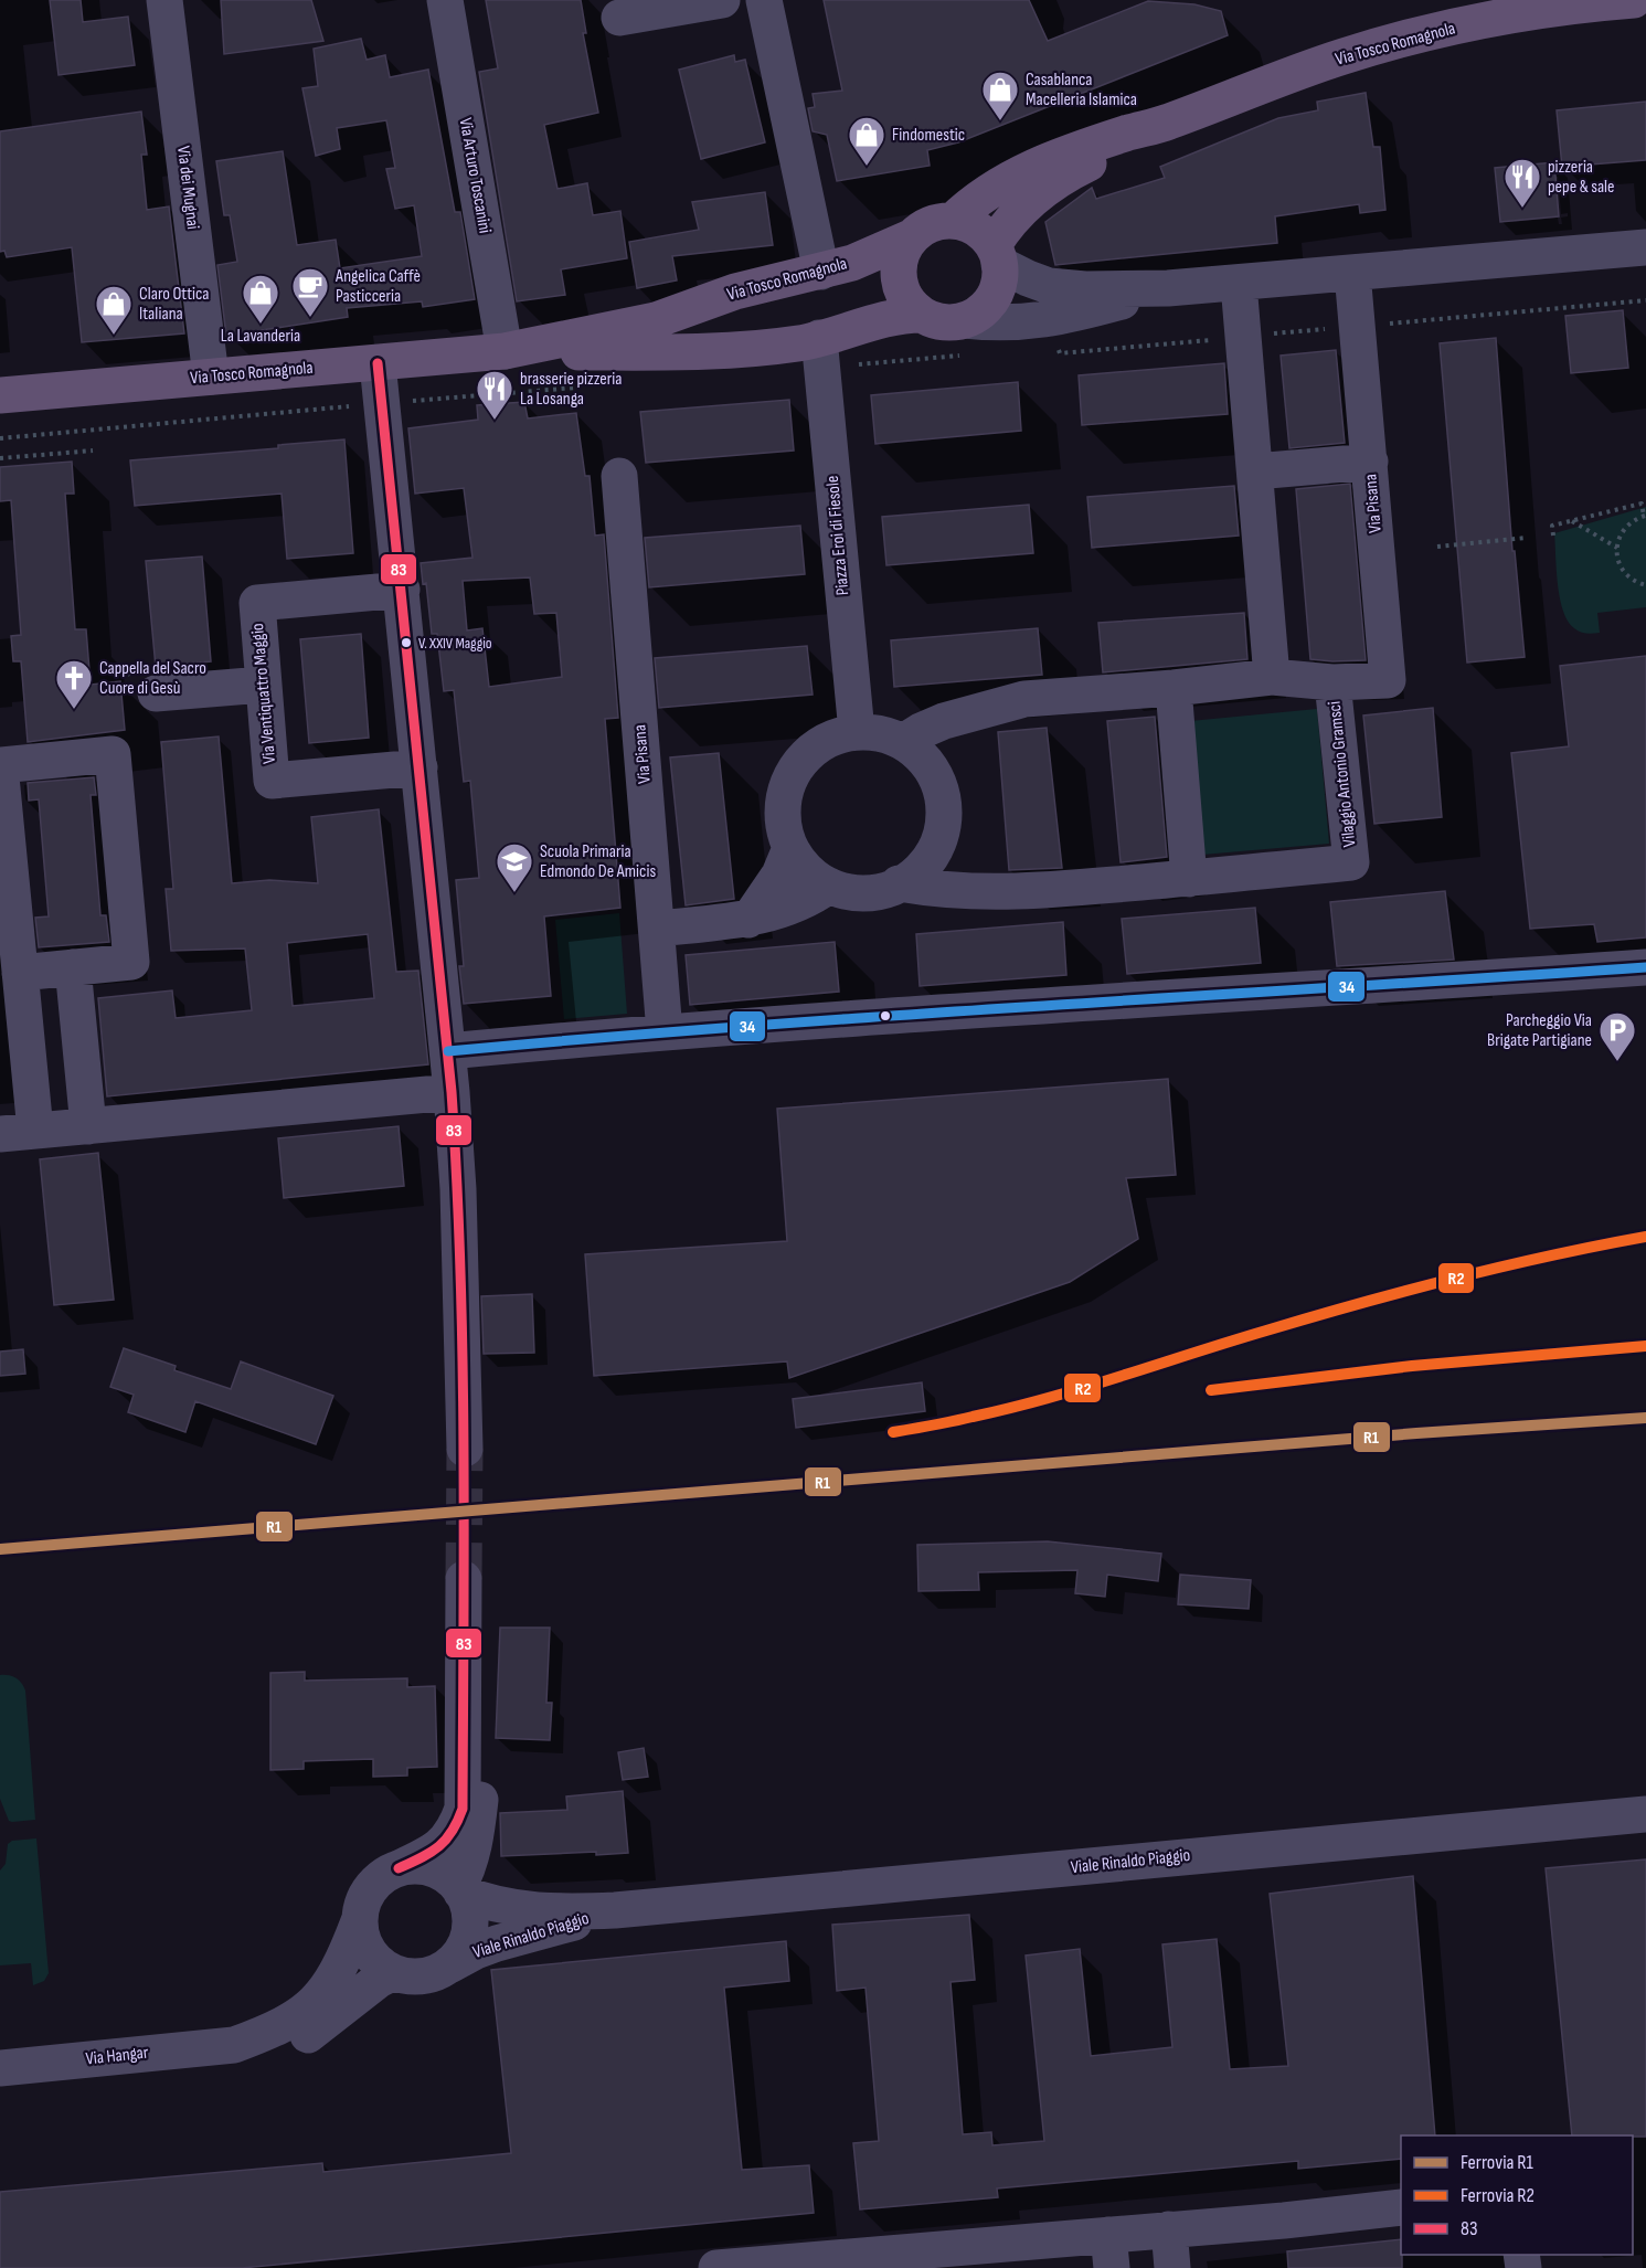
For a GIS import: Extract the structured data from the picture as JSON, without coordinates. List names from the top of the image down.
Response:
{
  "streets": {
    "main road": ["Via Tosco Romagnola"],
    "street": [
      "Via Arturo Toscanini",
      "Via dei Mugnai",
      "Via Pisana",
      "Piazza Eroi di Fiesole",
      "Via Ventiquattro Maggio",
      "Vilaggio Antonio Gramsci",
      "Viale Rinaldo Piaggio",
      "Via Hangar"
    ]
  },
  "crossings": [
    ["Via Tosco Romagnola", "Via Arturo Toscanini"],
    ["Via Tosco Romagnola", "Via dei Mugnai"],
    ["Via Tosco Romagnola", "Piazza Eroi di Fiesole"],
    ["Via Pisana", "Vilaggio Antonio Gramsci"],
    ["Piazza Eroi di Fiesole", "Vilaggio Antonio Gramsci"],
    ["Viale Rinaldo Piaggio", "Via Hangar"]
  ],
  "places": {
    "shop": [
      "Casablanca Macelleria Islamica",
      "Findomestic",
      "La Lavanderia",
      "Claro Ottica Italiana"
    ],
    "restaurant": ["pizzeria pepe & sale", "brasserie pizzeria La Losanga"],
    "cafe": ["Angelica Caffè Pasticceria"],
    "other": ["V. XXIV Maggio"],
    "church": ["Cappella del Sacro Cuore di Gesù"],
    "school or university": ["Scuola Primaria Edmondo De Amicis"],
    "parking": ["Parcheggio Via Brigate Partigiane"]
  },
  "lines": [
    "transit line 83",
    "transit line 34",
    "rail line R2",
    "rail line R1"
  ],
  "legend": ["Ferrovia R1", "Ferrovia R2", "83"]
}
